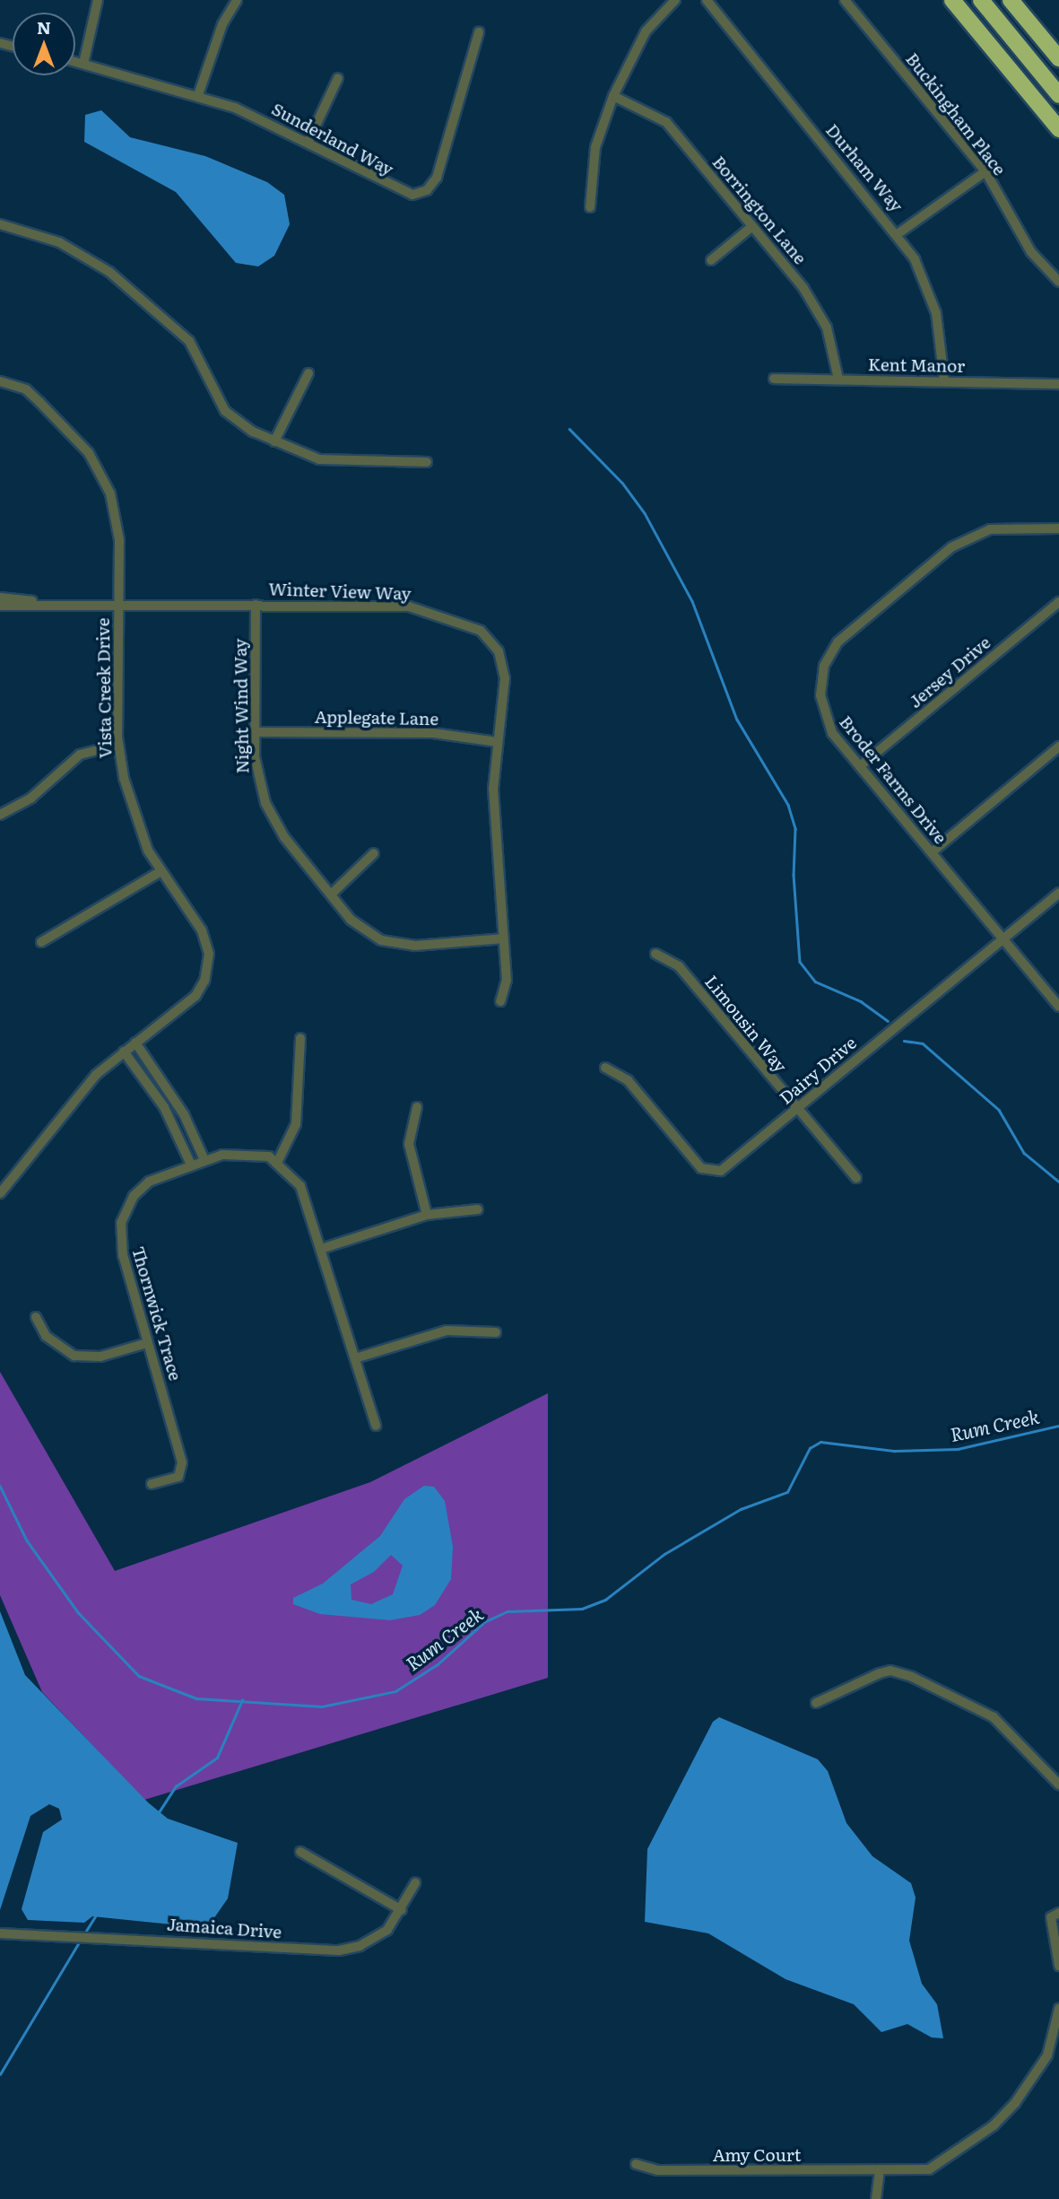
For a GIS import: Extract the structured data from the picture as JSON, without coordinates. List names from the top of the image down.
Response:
{
  "streets": {
    "street": [
      "Buckingham Place",
      "Sunderland Way",
      "Durham Way",
      "Borrington Lane",
      "Kent Manor",
      "Winter View Way",
      "Jersey Drive",
      "Vista Creek Drive",
      "Night Wind Way",
      "Applegate Lane",
      "Broder Farms Drive",
      "Limousin Way",
      "Dairy Drive",
      "Thornwick Trace",
      "Jamaica Drive",
      "Amy Court"
    ]
  },
  "crossings": [
    ["Durham Way", "Kent Manor"],
    ["Borrington Lane", "Kent Manor"],
    ["Winter View Way", "Vista Creek Drive"],
    ["Winter View Way", "Night Wind Way"],
    ["Winter View Way", "Applegate Lane"],
    ["Jersey Drive", "Broder Farms Drive"],
    ["Night Wind Way", "Applegate Lane"],
    ["Broder Farms Drive", "Dairy Drive"],
    ["Limousin Way", "Dairy Drive"]
  ],
  "water": ["Rum Creek"],
  "north": "top"
}
